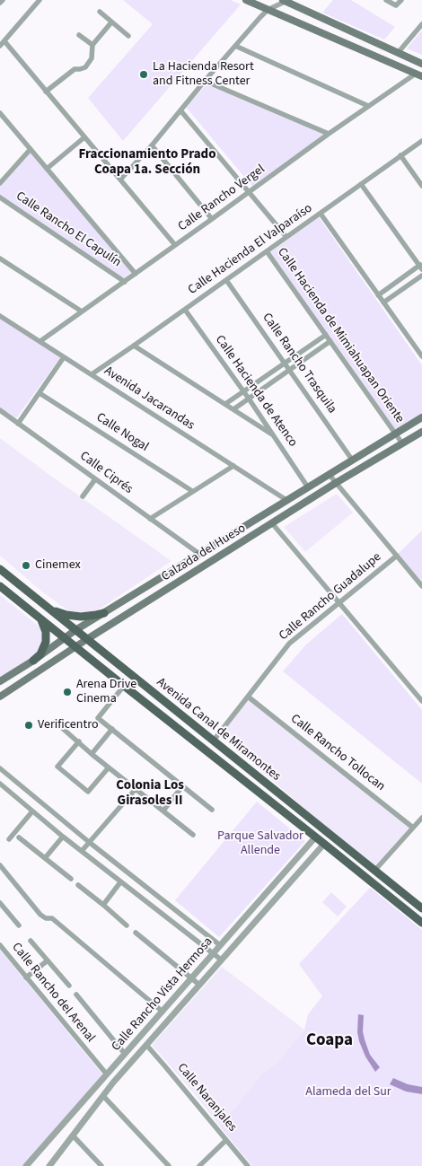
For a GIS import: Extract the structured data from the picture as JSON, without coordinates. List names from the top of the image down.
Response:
{
  "streets": {
    "main road": ["Calzada del Hueso", "Avenida Canal de Miramontes"],
    "street": [
      "Calle Rancho Vergel",
      "Calle Rancho El Capulín",
      "Calle Hacienda El Valparaíso",
      "Calle Hacienda de Mimiahuapan Oriente",
      "Calle Rancho Trasquila",
      "Calle Hacienda de Atenco",
      "Avenida Jacarandas",
      "Calle Nogal",
      "Calle Ciprés",
      "Calle Rancho Guadalupe",
      "Calle Rancho Tollocan",
      "Calle Rancho del Arenal",
      "Calle Rancho Vista Hermosa",
      "Calle Naranjales"
    ]
  },
  "crossings": [
    ["Calle Rancho Vergel", "Calle Rancho El Capulín"],
    ["Calle Rancho Vergel", "Avenida Jacarandas"],
    ["Calle Hacienda El Valparaíso", "Calle Hacienda de Mimiahuapan Oriente"],
    ["Calle Hacienda El Valparaíso", "Calle Rancho Trasquila"],
    ["Calle Hacienda El Valparaíso", "Calle Hacienda de Atenco"],
    ["Calle Hacienda El Valparaíso", "Avenida Jacarandas"],
    ["Calle Hacienda de Mimiahuapan Oriente", "Calzada del Hueso"],
    ["Calle Rancho Trasquila", "Calzada del Hueso"],
    ["Calle Hacienda de Atenco", "Calzada del Hueso"],
    ["Avenida Jacarandas", "Calzada del Hueso"],
    ["Calle Ciprés", "Calzada del Hueso"],
    ["Calzada del Hueso", "Avenida Canal de Miramontes"],
    ["Calle Rancho Guadalupe", "Avenida Canal de Miramontes"],
    ["Calle Rancho Guadalupe", "Calle Rancho Tollocan"],
    ["Avenida Canal de Miramontes", "Calle Rancho Vista Hermosa"],
    ["Calle Rancho del Arenal", "Calle Rancho Vista Hermosa"],
    ["Calle Rancho Vista Hermosa", "Calle Naranjales"]
  ],
  "districts": ["Fraccionamiento Prado Coapa 1a. Sección", "Colonia Los Girasoles II", "Coapa"],
  "parks": ["Parque Salvador Allende", "Alameda del Sur"],
  "places": [
    "La Hacienda Resort and Fitness Center",
    "Cinemex",
    "Arena Drive Cinema",
    "Verificentro"
  ]
}
